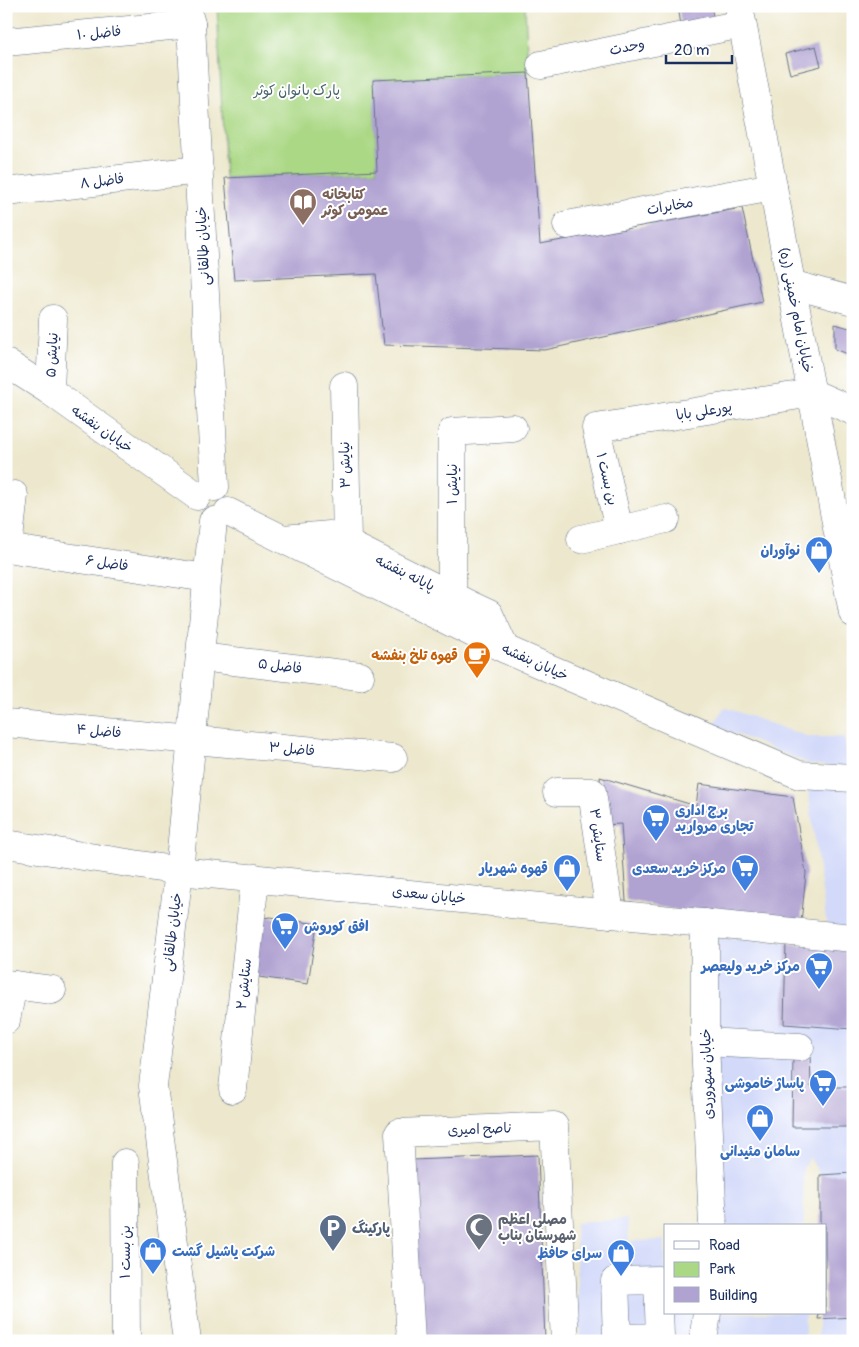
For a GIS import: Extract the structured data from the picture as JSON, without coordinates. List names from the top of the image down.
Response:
{
  "streets": {
    "street": [
      "فاضل ۱۰",
      "وحدت",
      "فاضل ۸",
      "مخابرات",
      "خیابان طالقانی",
      "خیابان امام خمینی (ره)",
      "نیایش ۵",
      "پورعلی بابا",
      "خیابان بنفشه",
      "نیایش ۳",
      "بن بست ۱",
      "نیایش ۱",
      "فاضل ۶",
      "پایانه بنفشه",
      "فاضل ۵",
      "فاضل ۴",
      "فاضل ۳",
      "ستایش ۳",
      "خیابان سعدی",
      "ستایش ۲",
      "خیابان سهروردی",
      "ناصح امیری"
    ]
  },
  "crossings": [
    ["فاضل ۱۰", "خیابان طالقانی"],
    ["وحدت", "خیابان امام خمینی (ره)"],
    ["فاضل ۸", "خیابان طالقانی"],
    ["مخابرات", "خیابان امام خمینی (ره)"],
    ["خیابان طالقانی", "خیابان بنفشه"],
    ["خیابان طالقانی", "فاضل ۶"],
    ["خیابان طالقانی", "فاضل ۵"],
    ["خیابان طالقانی", "فاضل ۴"],
    ["خیابان طالقانی", "فاضل ۳"],
    ["خیابان طالقانی", "خیابان سعدی"],
    ["خیابان امام خمینی (ره)", "پورعلی بابا"],
    ["نیایش ۵", "خیابان بنفشه"],
    ["پورعلی بابا", "بن بست ۱"],
    ["خیابان بنفشه", "پایانه بنفشه"],
    ["نیایش ۳", "پایانه بنفشه"],
    ["نیایش ۱", "پایانه بنفشه"],
    ["فاضل ۴", "فاضل ۳"],
    ["ستایش ۳", "خیابان سعدی"],
    ["خیابان سعدی", "ستایش ۲"],
    ["خیابان سعدی", "خیابان سهروردی"]
  ],
  "parks": ["پارک بانوان کوثر"],
  "places": {
    "library": ["کتابخانه عمومی کوثر"],
    "shop": [
      "نوآوران",
      "قهوه شهریار",
      "سامان مئیدانی",
      "شرکت یاشیل گشت",
      "سرای حافظ"
    ],
    "cafe": ["قهوه تلخ بنفشه"],
    "supermarket": [
      "برج اداری تجاری مروارید",
      "مرکز خرید سعدی",
      "افق کوروش",
      "مرکز خرید ولیعصر",
      "پاساژ خاموشی"
    ],
    "mosque": ["مصلی اعظم شهرستان بناب"],
    "parking": ["پارکینگ"]
  },
  "legend": ["Road", "Park", "Building"],
  "scale_bar": "20 m"
}
